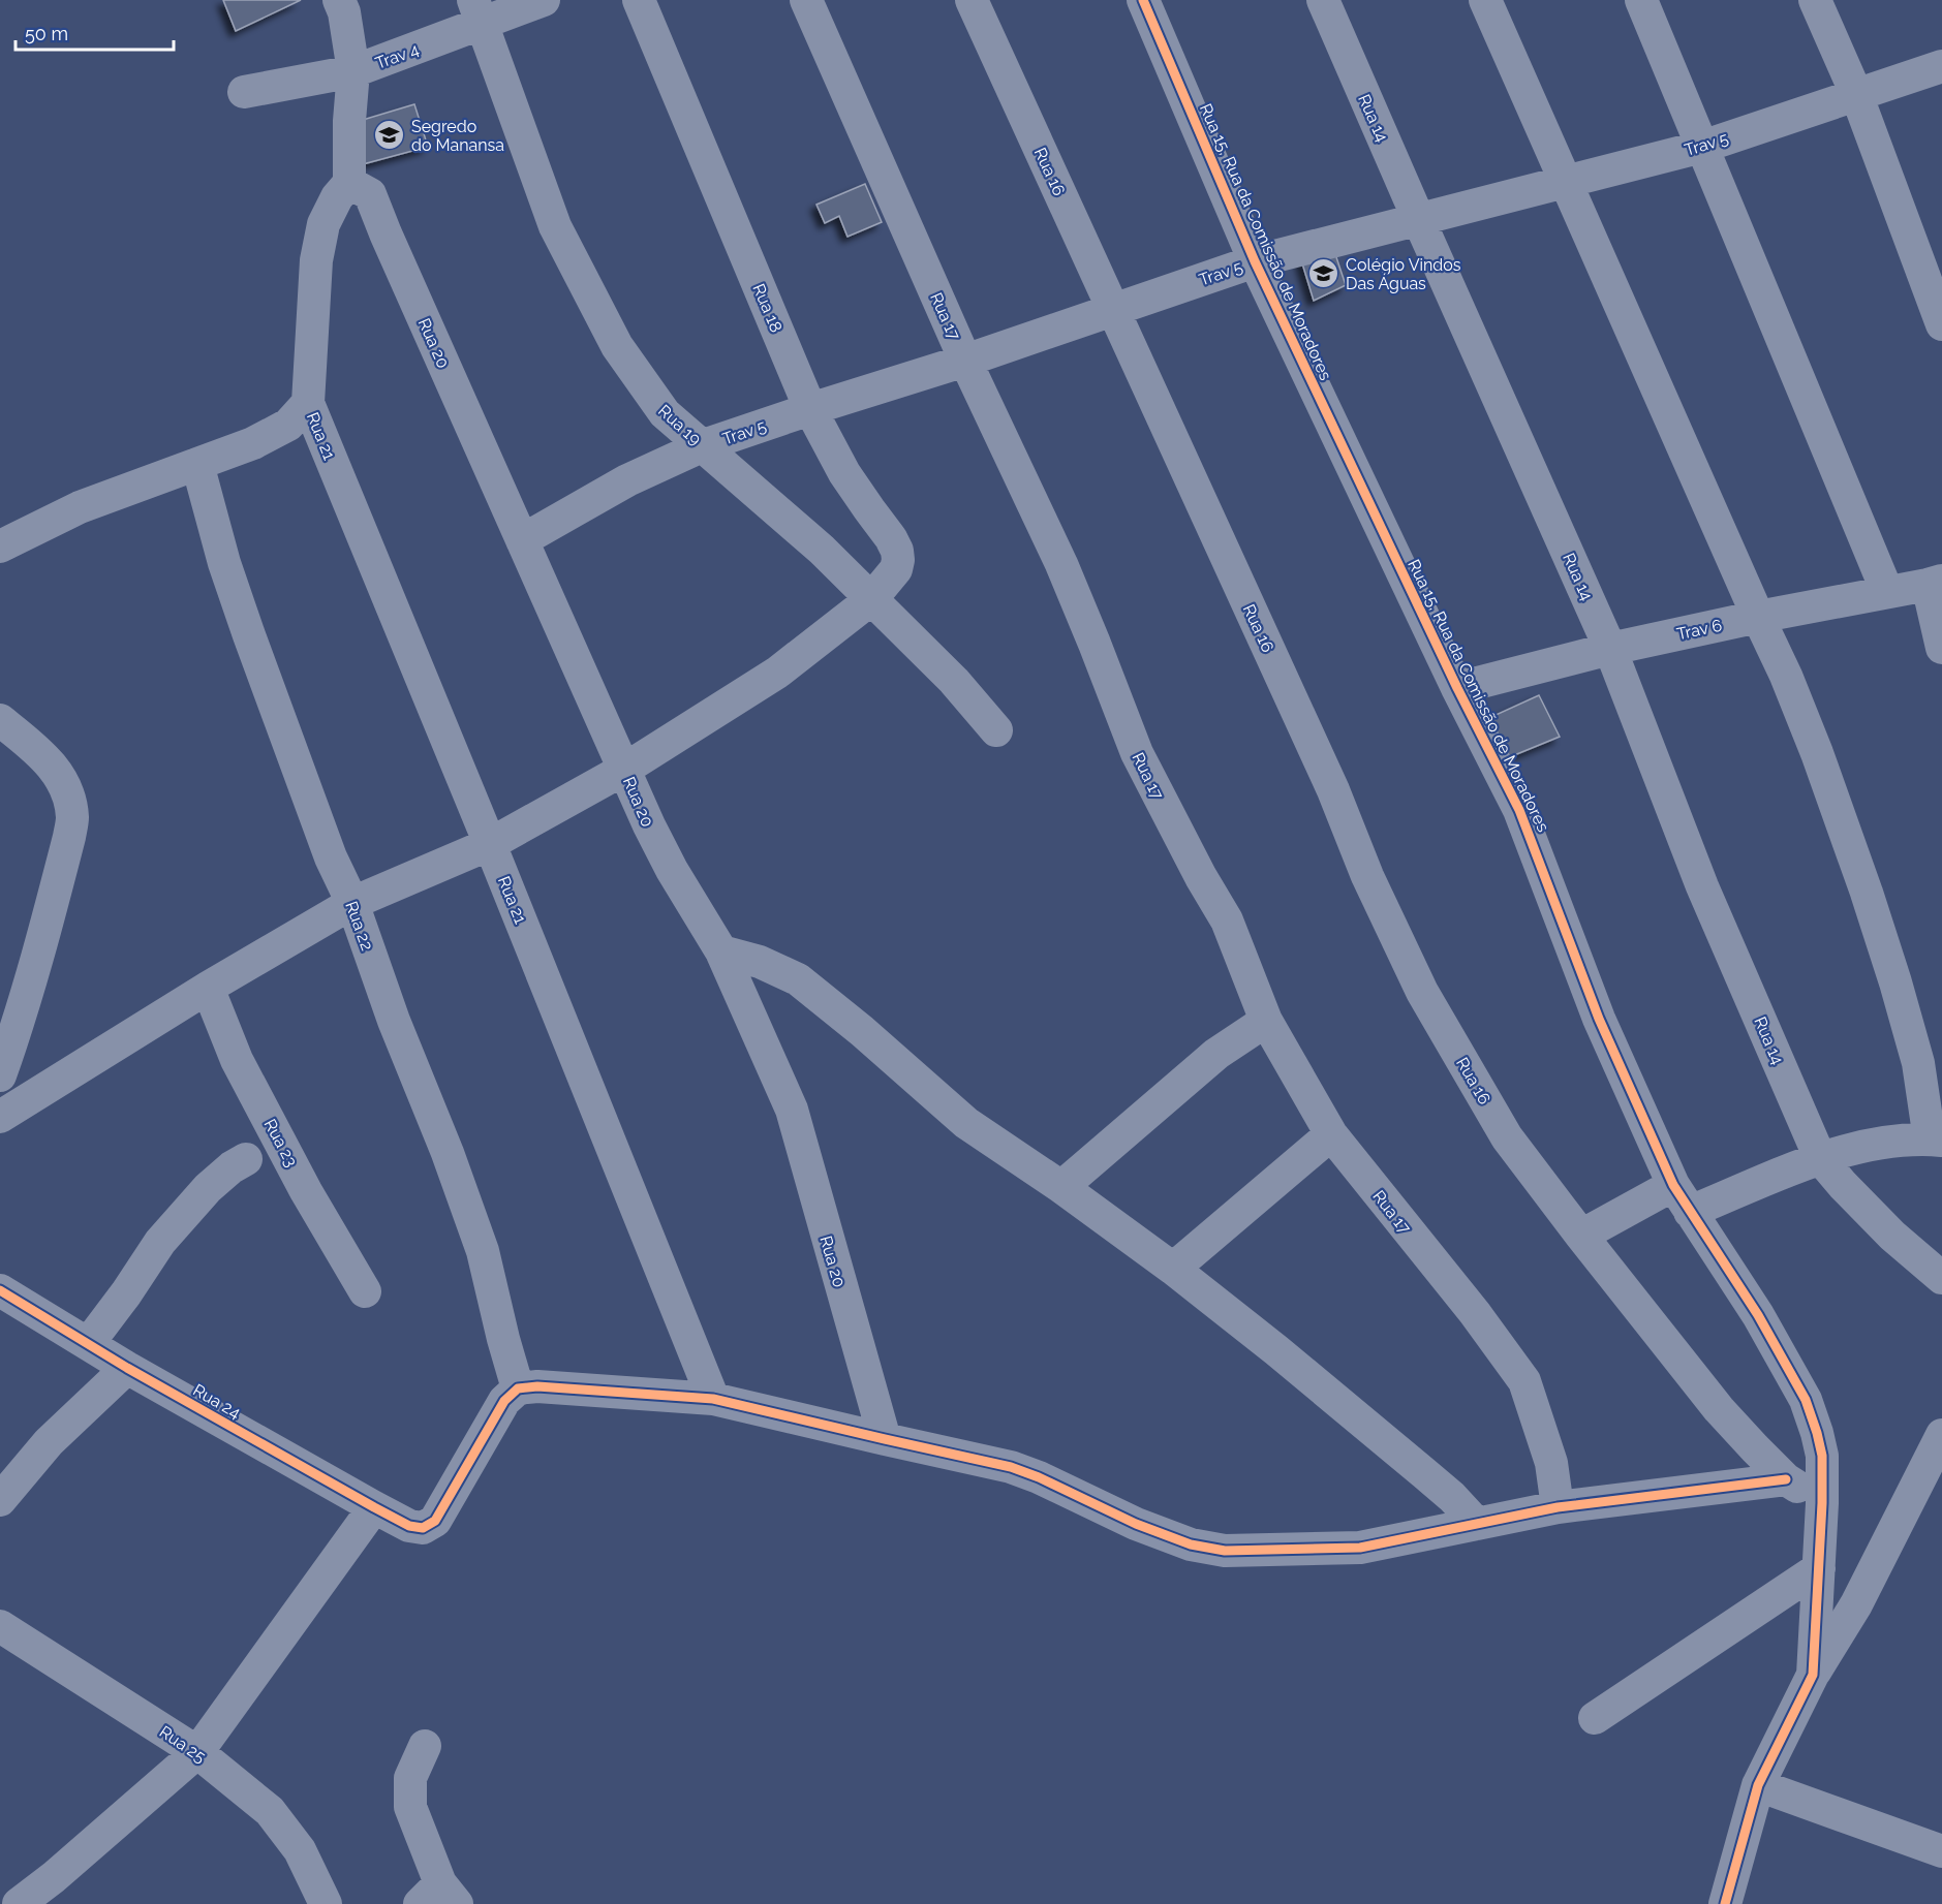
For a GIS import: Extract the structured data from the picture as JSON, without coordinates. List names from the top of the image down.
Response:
{
  "streets": {
    "street": [
      "Trav 4",
      "Rua 14",
      "Trav 5",
      "Rua 16",
      "Rua 15, Rua da Comissão de Moradores",
      "Rua 18",
      "Rua 17",
      "Rua 20",
      "Rua 19",
      "Rua 21",
      "Trav 6",
      "Rua 22",
      "Rua 23",
      "Rua 24",
      "Rua 25"
    ]
  },
  "crossings": [
    ["Trav 4", "Rua 19"],
    ["Rua 14", "Trav 5"],
    ["Rua 14", "Trav 6"],
    ["Trav 5", "Rua 16"],
    ["Trav 5", "Rua 15, Rua da Comissão de Moradores"],
    ["Trav 5", "Rua 18"],
    ["Trav 5", "Rua 17"],
    ["Trav 5", "Rua 20"],
    ["Trav 5", "Rua 19"],
    ["Rua 16", "Rua 15, Rua da Comissão de Moradores"],
    ["Rua 15, Rua da Comissão de Moradores", "Trav 6"],
    ["Rua 18", "Rua 20"],
    ["Rua 18", "Rua 19"],
    ["Rua 18", "Rua 21"],
    ["Rua 18", "Rua 22"],
    ["Rua 18", "Rua 23"],
    ["Rua 22", "Rua 24"]
  ],
  "places": {
    "school or university": ["Segredo do Manansa", "Colégio Vindos Das Águas"]
  },
  "scale_bar": "50 m"
}
